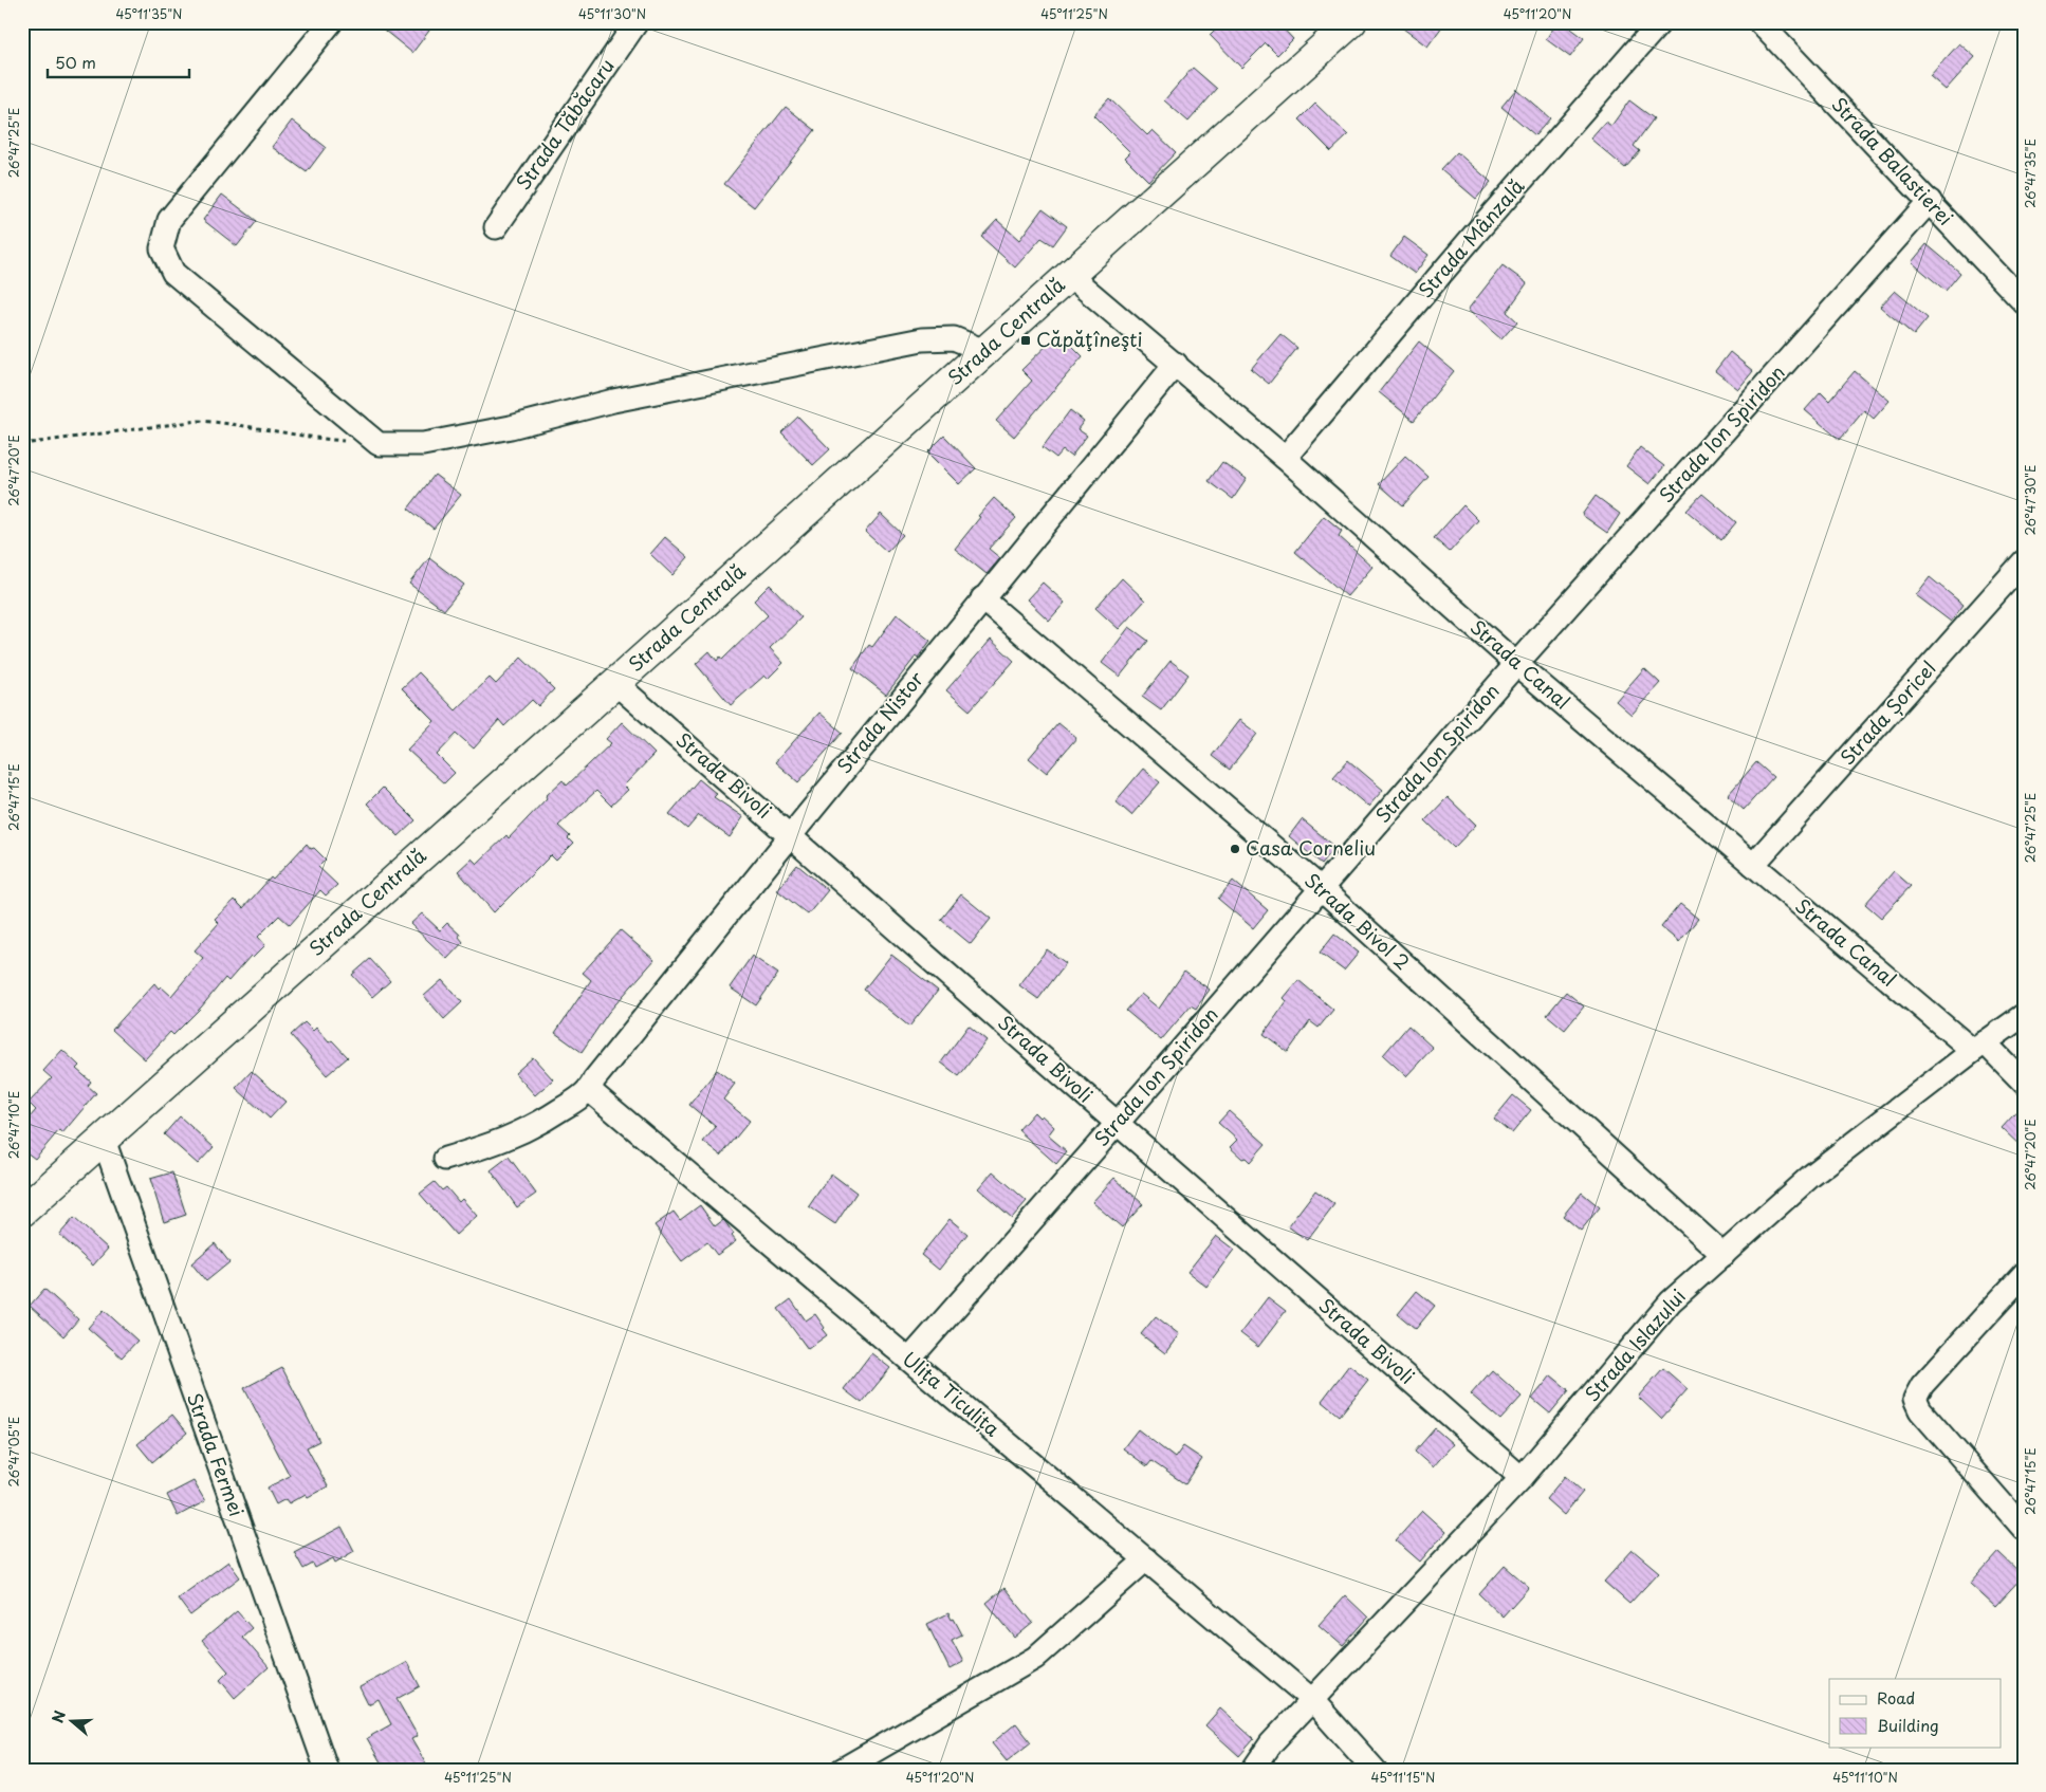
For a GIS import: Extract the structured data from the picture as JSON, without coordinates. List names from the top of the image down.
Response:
{
  "streets": {
    "main road": ["Strada Centrală"],
    "street": [
      "Strada Tăbăcaru",
      "Strada Balastierei",
      "Strada Mânzală",
      "Strada Ion Spiridon",
      "Strada Canal",
      "Strada Șoricel",
      "Strada Nistor",
      "Strada Bivoli",
      "Strada Bivol 2",
      "Strada Islazului",
      "Ulița Ticulița",
      "Strada Fermei"
    ]
  },
  "crossings": [
    ["Strada Balastierei", "Strada Ion Spiridon"],
    ["Strada Mânzală", "Strada Canal"],
    ["Strada Centrală", "Strada Canal"],
    ["Strada Centrală", "Strada Bivoli"],
    ["Strada Centrală", "Strada Fermei"],
    ["Strada Ion Spiridon", "Strada Canal"],
    ["Strada Ion Spiridon", "Strada Bivoli"],
    ["Strada Ion Spiridon", "Strada Bivol 2"],
    ["Strada Ion Spiridon", "Ulița Ticulița"],
    ["Strada Canal", "Strada Șoricel"],
    ["Strada Canal", "Strada Nistor"],
    ["Strada Canal", "Strada Islazului"],
    ["Strada Nistor", "Strada Bivoli"],
    ["Strada Nistor", "Strada Bivol 2"],
    ["Strada Nistor", "Ulița Ticulița"],
    ["Strada Bivoli", "Strada Islazului"],
    ["Strada Bivol 2", "Strada Islazului"],
    ["Strada Islazului", "Ulița Ticulița"]
  ],
  "places": {
    "transit": ["Căpăţîneşti"],
    "other": ["Casa Corneliu"]
  },
  "legend": ["Road", "Building"],
  "scale_bar": "50 m",
  "north": "left",
  "coordinates": [
    "45°11'35\"N",
    "45°11'30\"N",
    "45°11'25\"N",
    "45°11'20\"N",
    "26°47'25\"E",
    "26°47'35\"E",
    "26°47'20\"E",
    "26°47'30\"E",
    "26°47'15\"E",
    "26°47'10\"E",
    "26°47'05\"E",
    "45°11'15\"N",
    "45°11'10\"N"
  ]
}
